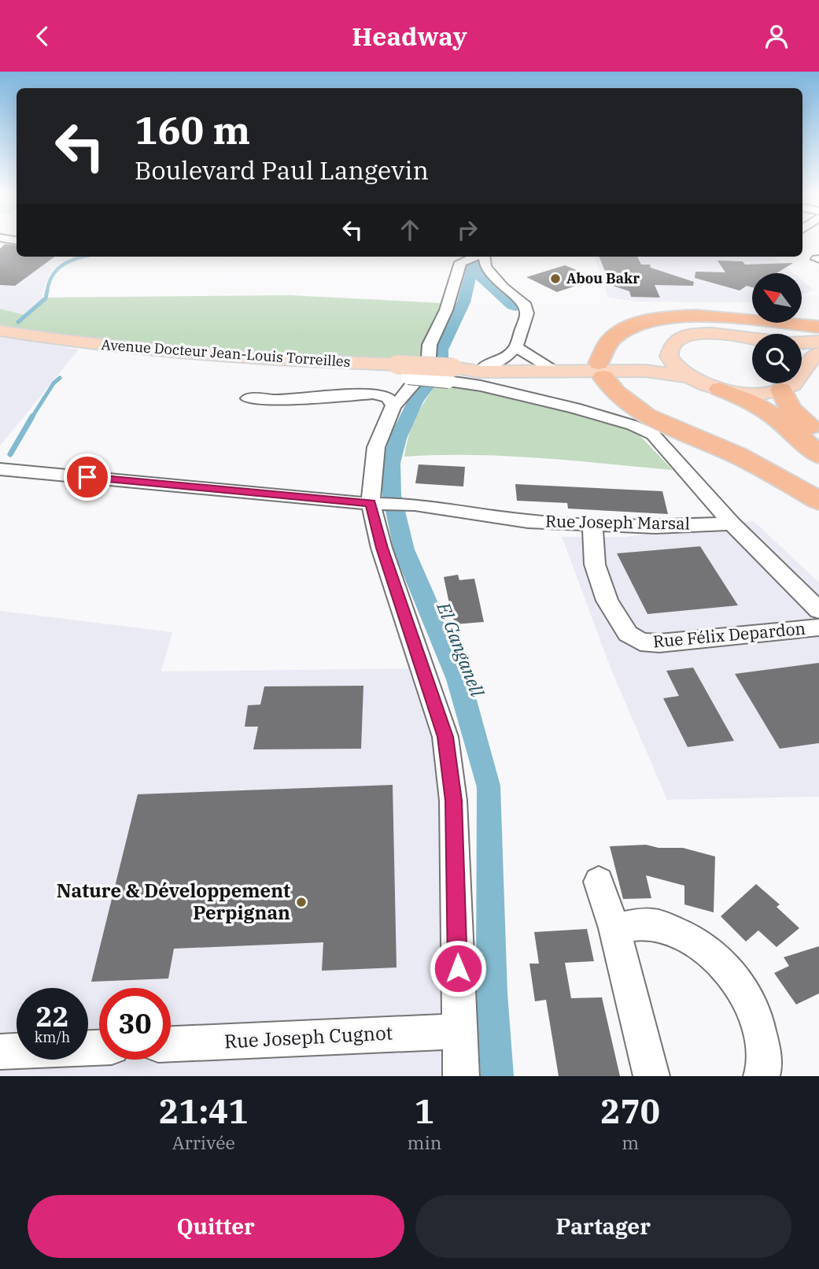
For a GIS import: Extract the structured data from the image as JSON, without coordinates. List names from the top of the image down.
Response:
{
  "streets": {
    "main road": ["Avenue Docteur Jean-Louis Torreilles"],
    "street": ["Rue Joseph Marsal", "Rue Félix Depardon", "Rue Joseph Cugnot"]
  },
  "crossings": [
    ["Rue Joseph Marsal", "Rue Félix Depardon"]
  ],
  "water": ["El Ganganell"],
  "places": ["Abou Bakr", "Nature & Développement Perpignan"],
  "north": "top left",
  "page": {
    "header": "Headway",
    "turn": ["160 m", "Boulevard Paul Langevin"],
    "speed": "22 km/h",
    "limit": "30",
    "eta": [
      "21:41",
      "Arrivée",
      "1",
      "min",
      "270",
      "m"
    ],
    "buttons": ["Quitter", "Partager"]
  }
}
